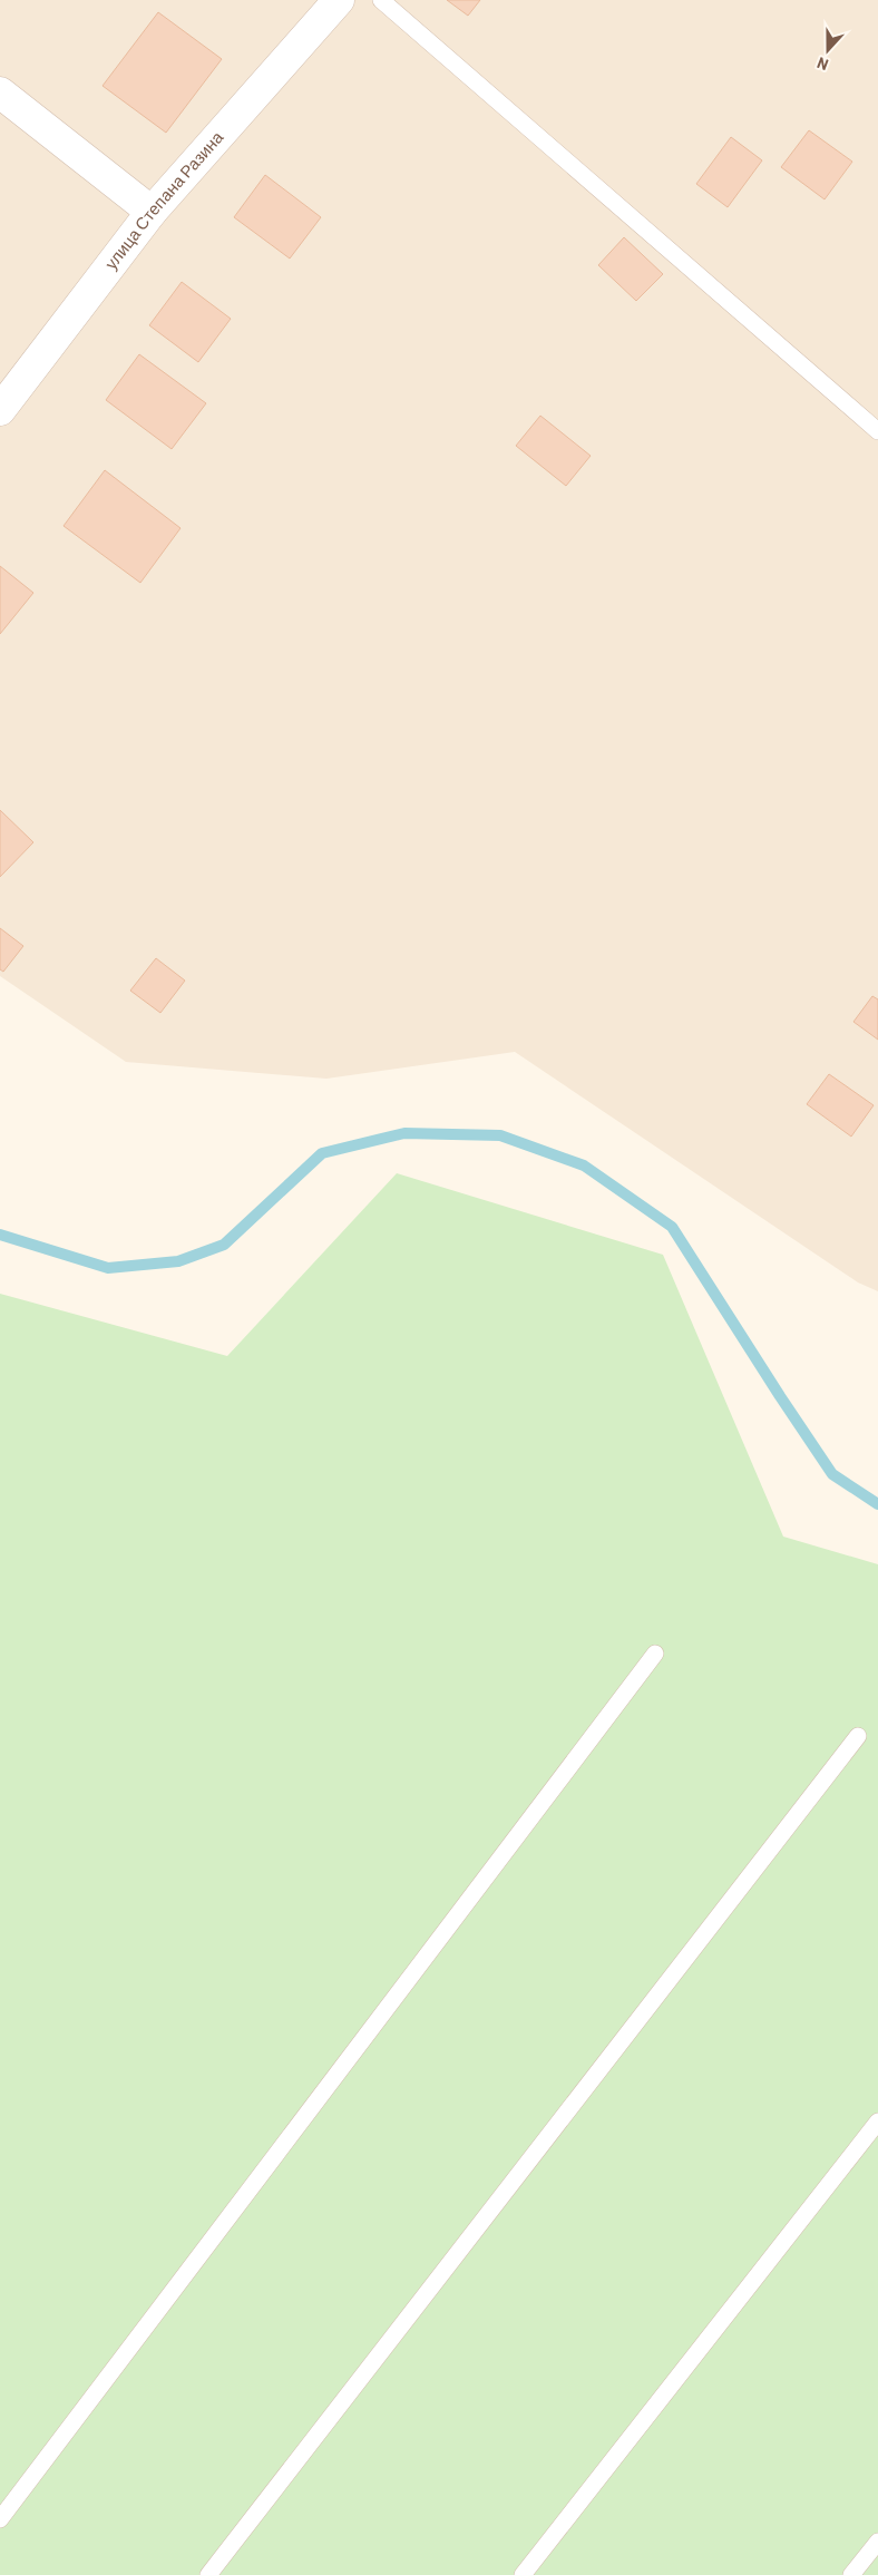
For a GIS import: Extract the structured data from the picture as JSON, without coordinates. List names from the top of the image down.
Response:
{
  "streets": {
    "street": ["улица Степана Разина"]
  },
  "north": "bottom"
}
